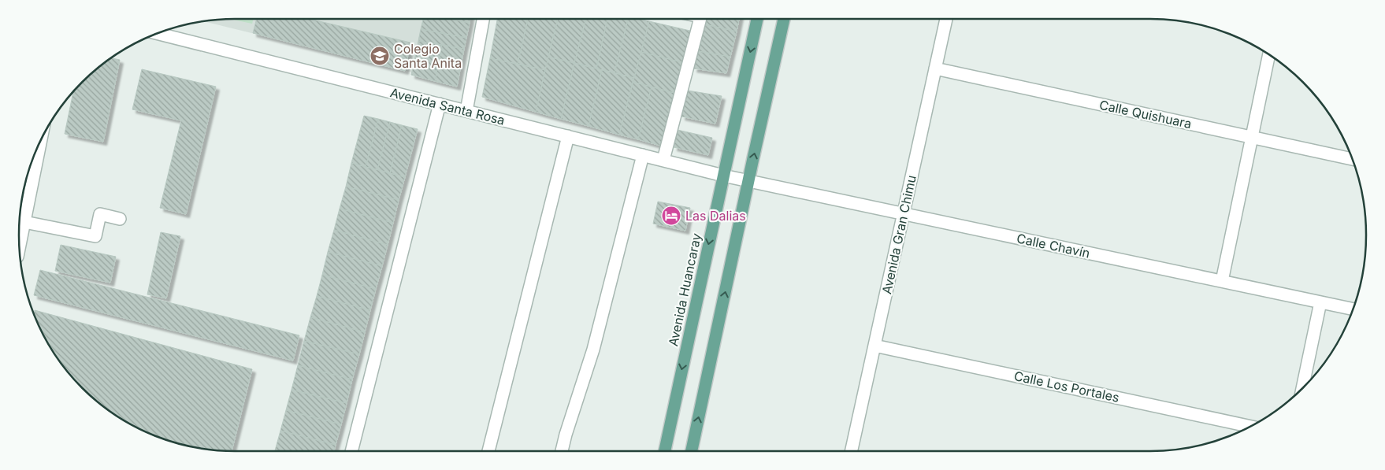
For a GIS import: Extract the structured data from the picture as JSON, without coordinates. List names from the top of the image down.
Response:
{
  "streets": {
    "main road": ["Avenida Huancaray"],
    "street": [
      "Avenida Santa Rosa",
      "Calle Quishuara",
      "Avenida Gran Chimu",
      "Calle Chavín",
      "Calle Los Portales"
    ]
  },
  "crossings": [
    ["Avenida Santa Rosa", "Calle Chavín"],
    ["Avenida Santa Rosa", "Avenida Huancaray"],
    ["Calle Quishuara", "Avenida Gran Chimu"],
    ["Avenida Gran Chimu", "Calle Chavín"],
    ["Avenida Gran Chimu", "Calle Los Portales"]
  ],
  "places": {
    "school or university": ["Colegio Santa Anita"],
    "hotel": ["Las Dalias"]
  }
}
